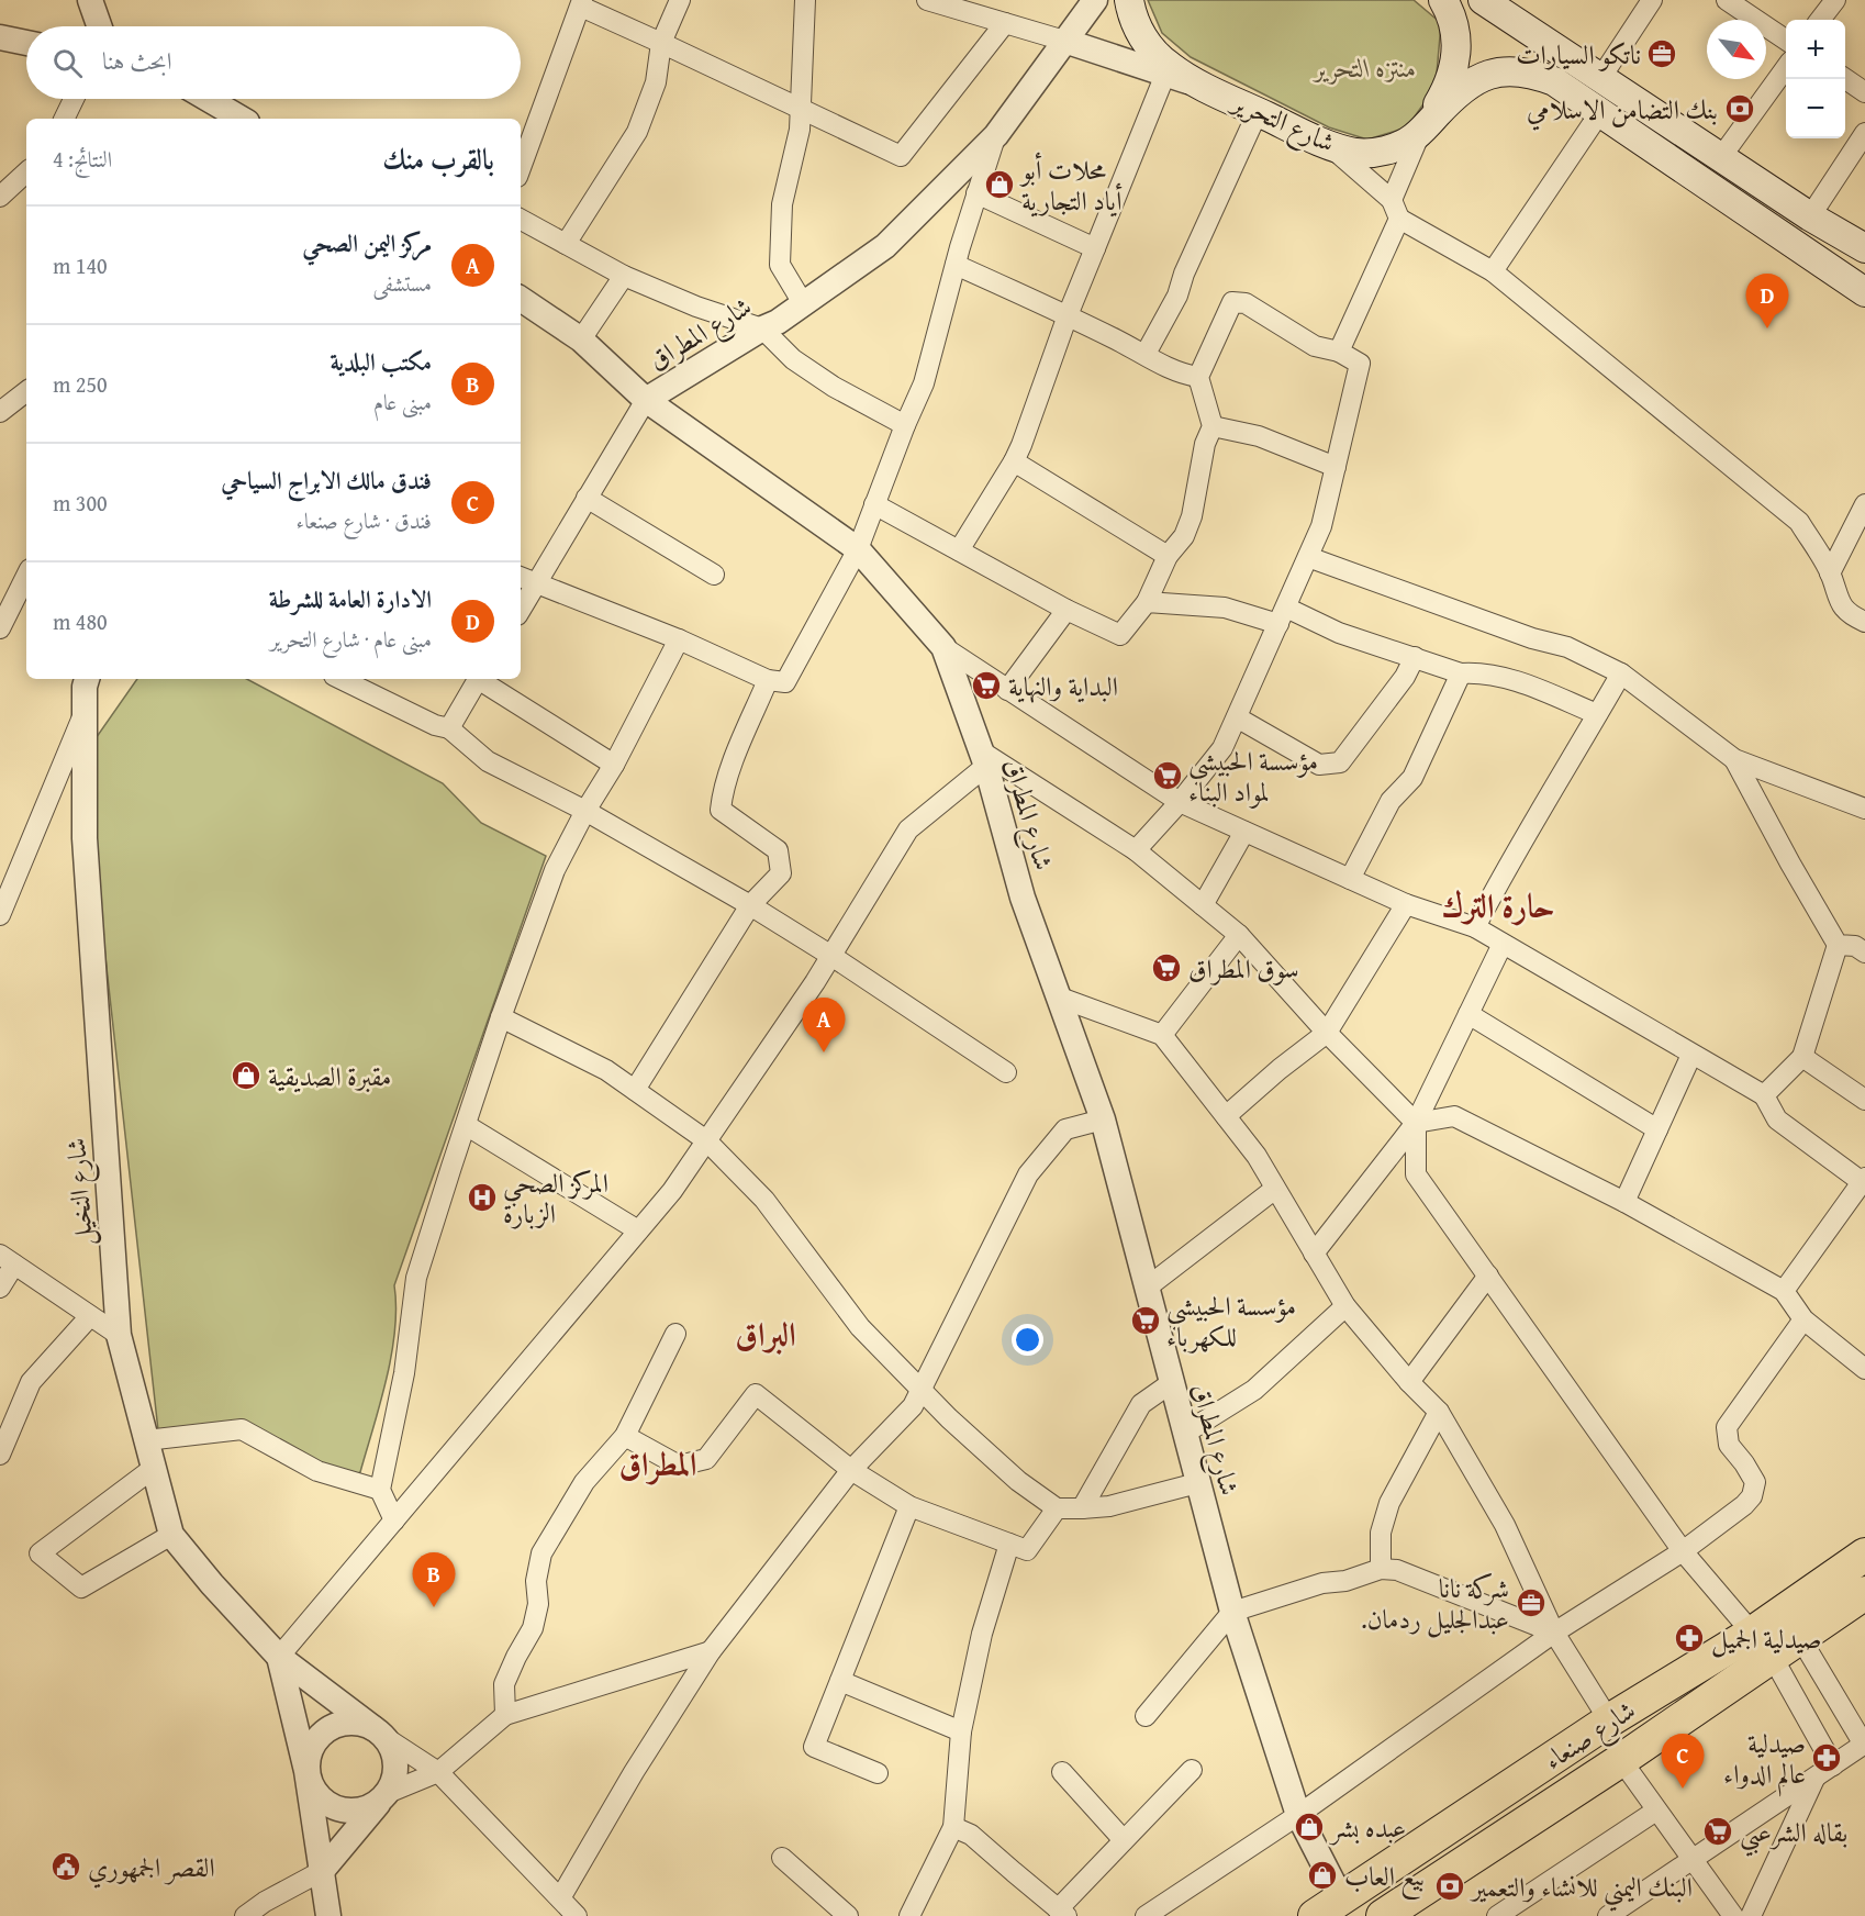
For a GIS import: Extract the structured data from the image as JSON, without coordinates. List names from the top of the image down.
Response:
{
  "streets": {
    "highway": ["شارع صنعاء"],
    "main road": ["شارع التحرير"],
    "street": ["شارع المطراق", "شارع النخيل"]
  },
  "crossings": [
    ["شارع المطراق", "شارع صنعاء"]
  ],
  "districts": ["حارة الترك", "البراق", "المطراق"],
  "parks": ["منتزه التحرير"],
  "places": {
    "office": ["ناتكو السيارات", "شركة نانا .عبدالجليل ردمان"],
    "bank": ["بنك التضامن الاسلامي", "البنك اليمني للانشاء والتعمير"],
    "shop": [
      "محلات أبو أياد التجارية",
      "مقبرة الصديقية",
      "عبده بشر",
      "بيع العاب"
    ],
    "supermarket": [
      "البداية والنهاية",
      "مؤسسة الحبيشي لمواد البناء",
      "سوق المطراق",
      "مؤسسة الحبيشي للكهرباء",
      "بقاله الشرعبي"
    ],
    "hospital": ["المركز الصحي الزبارة"],
    "pharmacy": ["صيدلية الجميل", "صيدلية عالم الدواء"],
    "public building": ["القصر الجمهوري"]
  },
  "north": "bottom right",
  "page": {
    "map_buttons": ["+", "−"],
    "search": "ابحث هنا",
    "heading": ["بالقرب منك", "النتائج: 4"],
    "list": [
      {
        "mark": "A",
        "name": "مركز اليمن الصحي",
        "note": "مستشفى",
        "value": "140 m"
      },
      {
        "mark": "B",
        "name": "مكتب البلدية",
        "note": "مبنى عام",
        "value": "250 m"
      },
      {
        "mark": "C",
        "name": "فندق مالك الابراج السياحي",
        "note": "فندق · شارع صنعاء",
        "value": "300 m"
      },
      {
        "mark": "D",
        "name": "الادارة العامة للشرطة",
        "note": "مبنى عام · شارع التحرير",
        "value": "480 m"
      }
    ],
    "pins": [
      "D",
      "A",
      "B",
      "C"
    ]
  }
}
